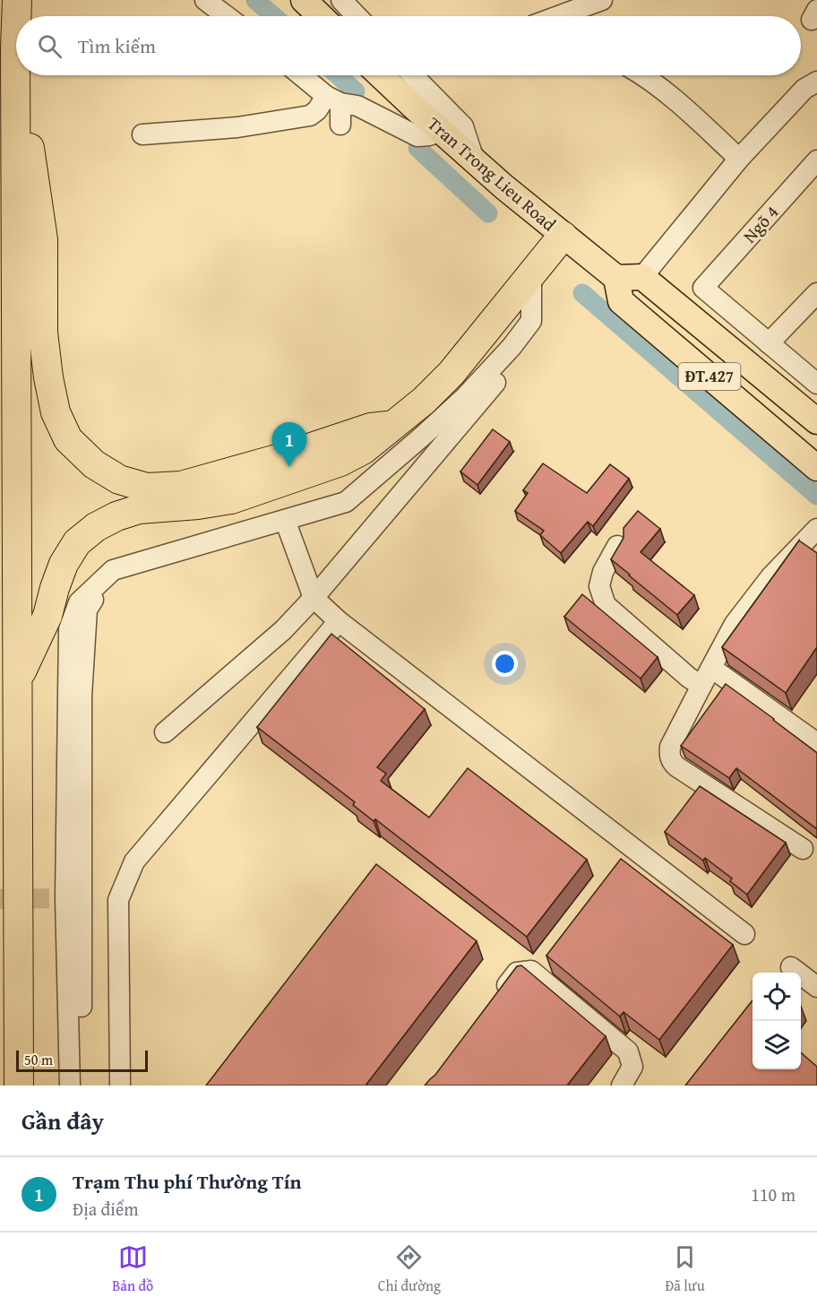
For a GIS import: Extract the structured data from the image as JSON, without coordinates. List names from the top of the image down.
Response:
{
  "streets": {
    "main road": ["Tran Trong Lieu Road", "ĐT.427"],
    "street": ["Ngõ 4"]
  },
  "crossings": [
    ["Tran Trong Lieu Road", "ĐT.427"]
  ],
  "scale_bar": "50 m",
  "page": {
    "search": "Tìm kiếm",
    "pins": "1",
    "scale": "50 m",
    "heading": "Gần đây",
    "list": [
      {
        "mark": "1",
        "name": "Trạm Thu phí Thường Tín",
        "note": "Địa điểm",
        "value": "110 m"
      }
    ],
    "nav": ["Bản đồ", "Chỉ đường", "Đã lưu"]
  }
}
